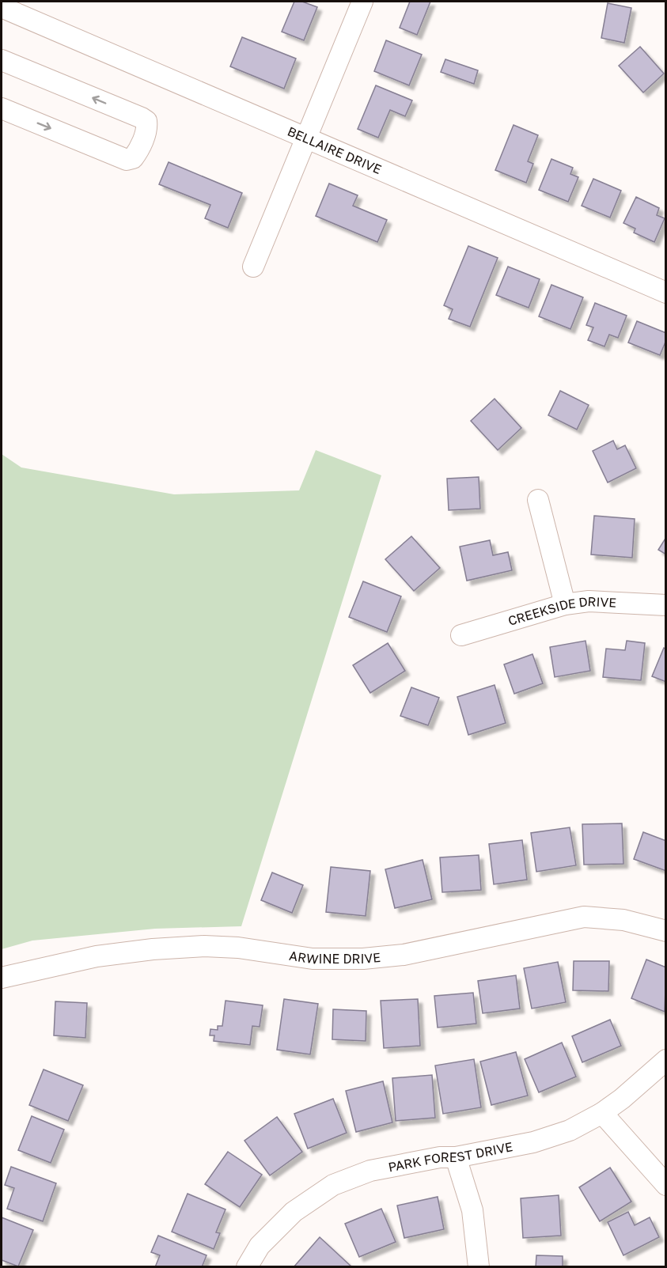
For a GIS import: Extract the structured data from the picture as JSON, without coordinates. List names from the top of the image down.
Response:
{
  "streets": {
    "street": [
      "BELLAIRE DRIVE",
      "CREEKSIDE DRIVE",
      "ARWINE DRIVE",
      "PARK FOREST DRIVE"
    ]
  }
}
